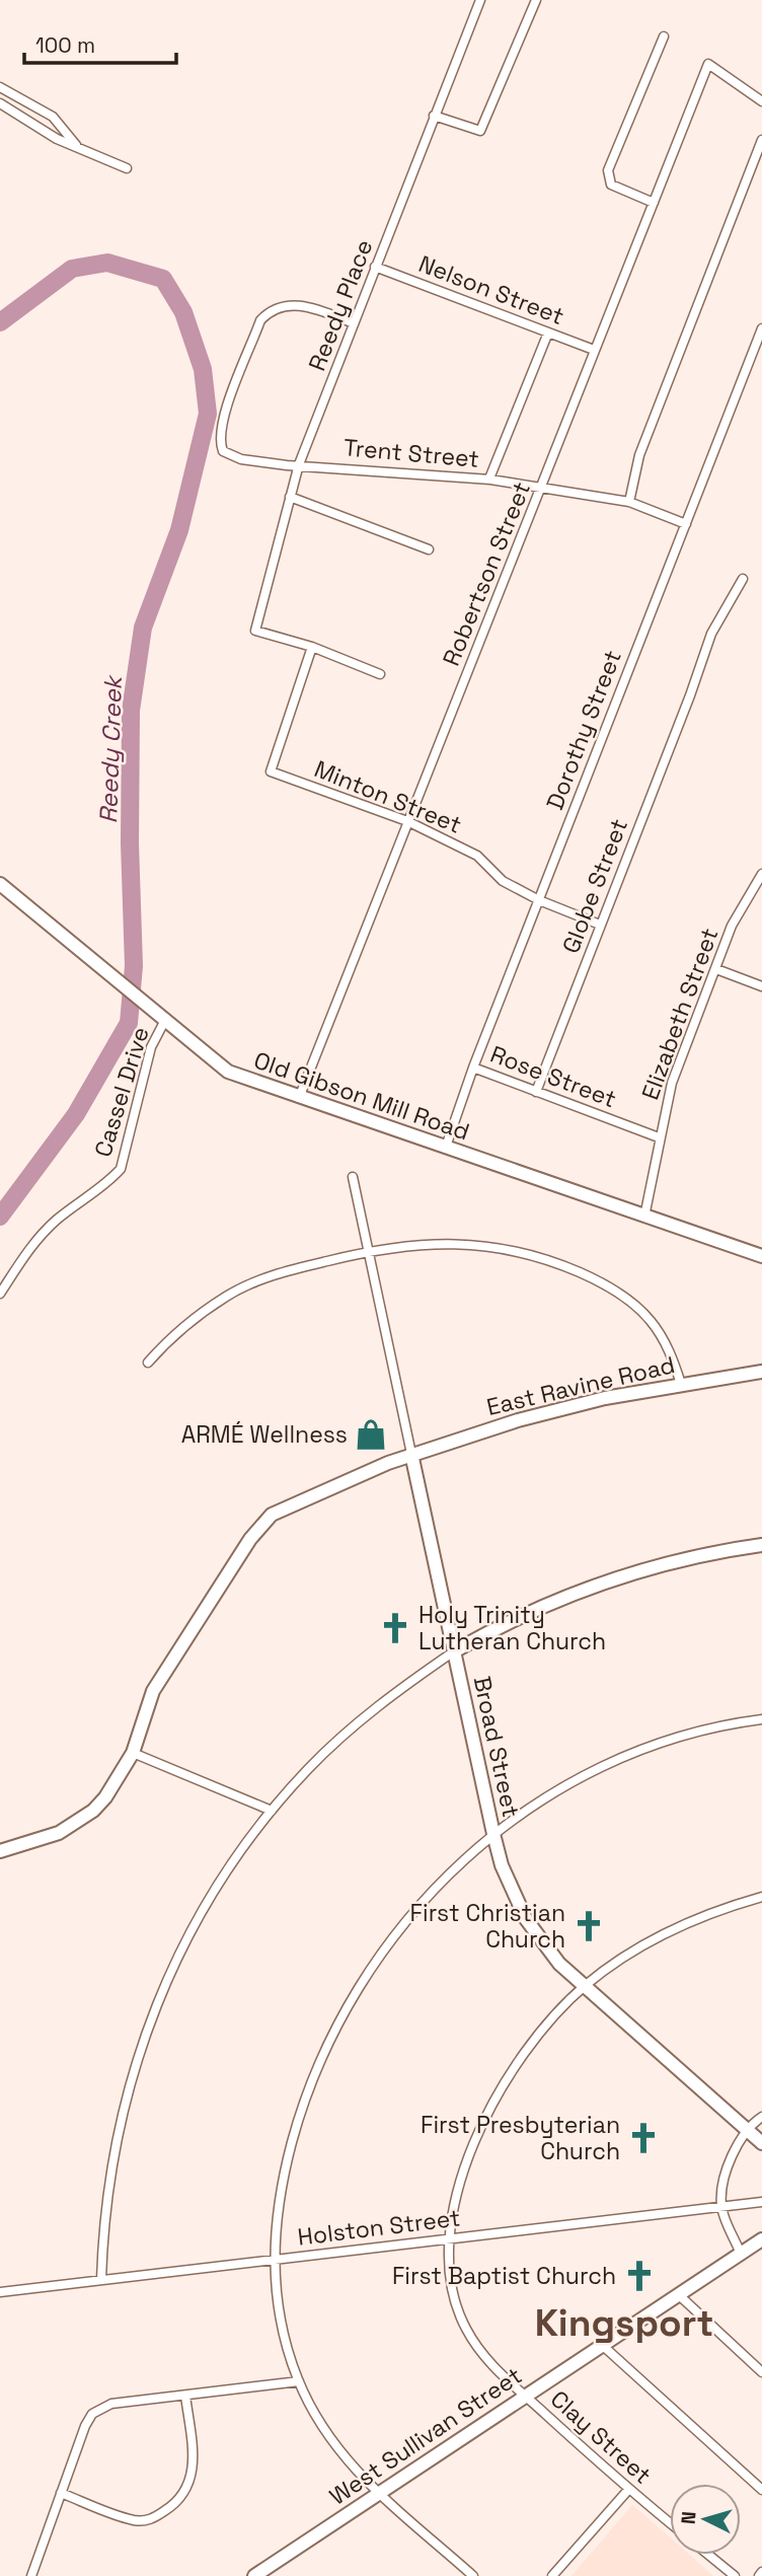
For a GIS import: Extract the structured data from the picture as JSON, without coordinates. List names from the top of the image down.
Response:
{
  "streets": {
    "street": [
      "Nelson Street",
      "Reedy Place",
      "Trent Street",
      "Robertson Street",
      "Dorothy Street",
      "Minton Street",
      "Globe Street",
      "Elizabeth Street",
      "Rose Street",
      "Cassel Drive",
      "Old Gibson Mill Road",
      "East Ravine Road",
      "Broad Street",
      "Holston Street",
      "West Sullivan Street",
      "Clay Street"
    ]
  },
  "crossings": [
    ["Nelson Street", "Reedy Place"],
    ["Nelson Street", "Robertson Street"],
    ["Reedy Place", "Trent Street"],
    ["Reedy Place", "Minton Street"],
    ["Trent Street", "Robertson Street"],
    ["Trent Street", "Dorothy Street"],
    ["Robertson Street", "Minton Street"],
    ["Robertson Street", "Old Gibson Mill Road"],
    ["Dorothy Street", "Minton Street"],
    ["Dorothy Street", "Rose Street"],
    ["Dorothy Street", "Old Gibson Mill Road"],
    ["Minton Street", "Globe Street"],
    ["Globe Street", "Rose Street"],
    ["Elizabeth Street", "Rose Street"],
    ["Elizabeth Street", "Old Gibson Mill Road"],
    ["Cassel Drive", "Old Gibson Mill Road"],
    ["East Ravine Road", "Broad Street"],
    ["Broad Street", "Clay Street"],
    ["Holston Street", "Clay Street"],
    ["West Sullivan Street", "Clay Street"]
  ],
  "districts": ["Kingsport"],
  "water": ["Reedy Creek"],
  "places": {
    "shop": ["ARMÉ Wellness"],
    "church": [
      "Holy Trinity Lutheran Church",
      "First Christian Church",
      "First Presbyterian Church",
      "First Baptist Church"
    ]
  },
  "scale_bar": "100 m",
  "north": "left"
}
